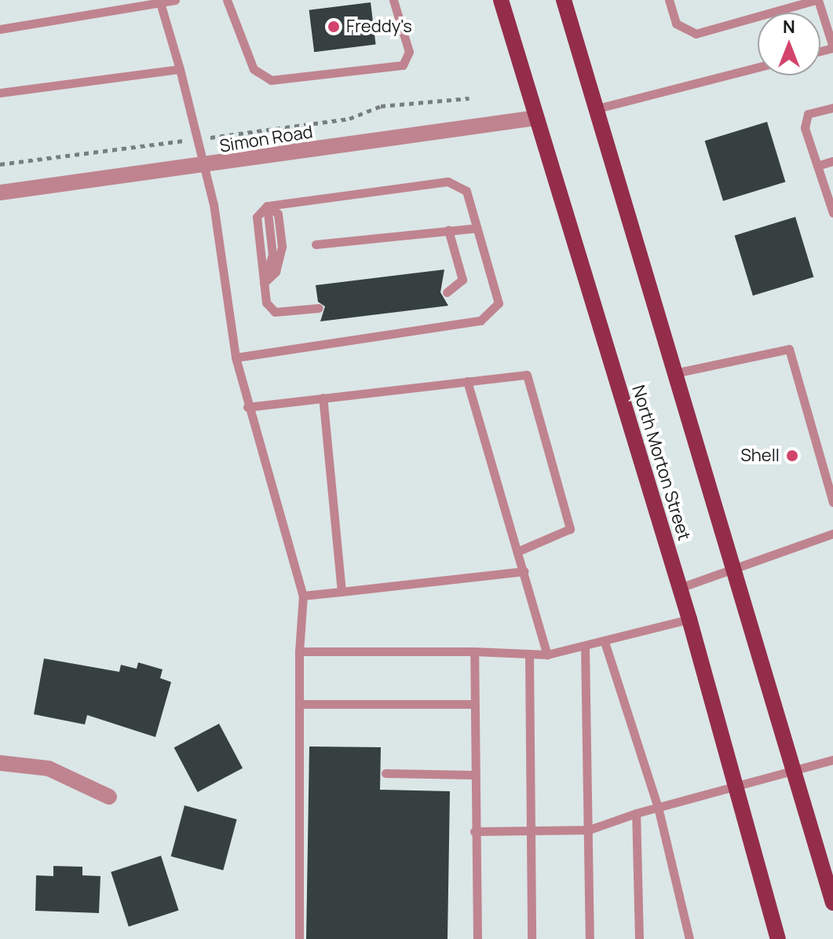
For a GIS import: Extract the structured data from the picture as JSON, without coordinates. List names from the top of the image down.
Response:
{
  "streets": {
    "main road": ["North Morton Street"],
    "street": ["Simon Road"]
  },
  "crossings": [
    ["Simon Road", "North Morton Street"]
  ],
  "places": ["Freddy's", "Shell"],
  "north": "top"
}
